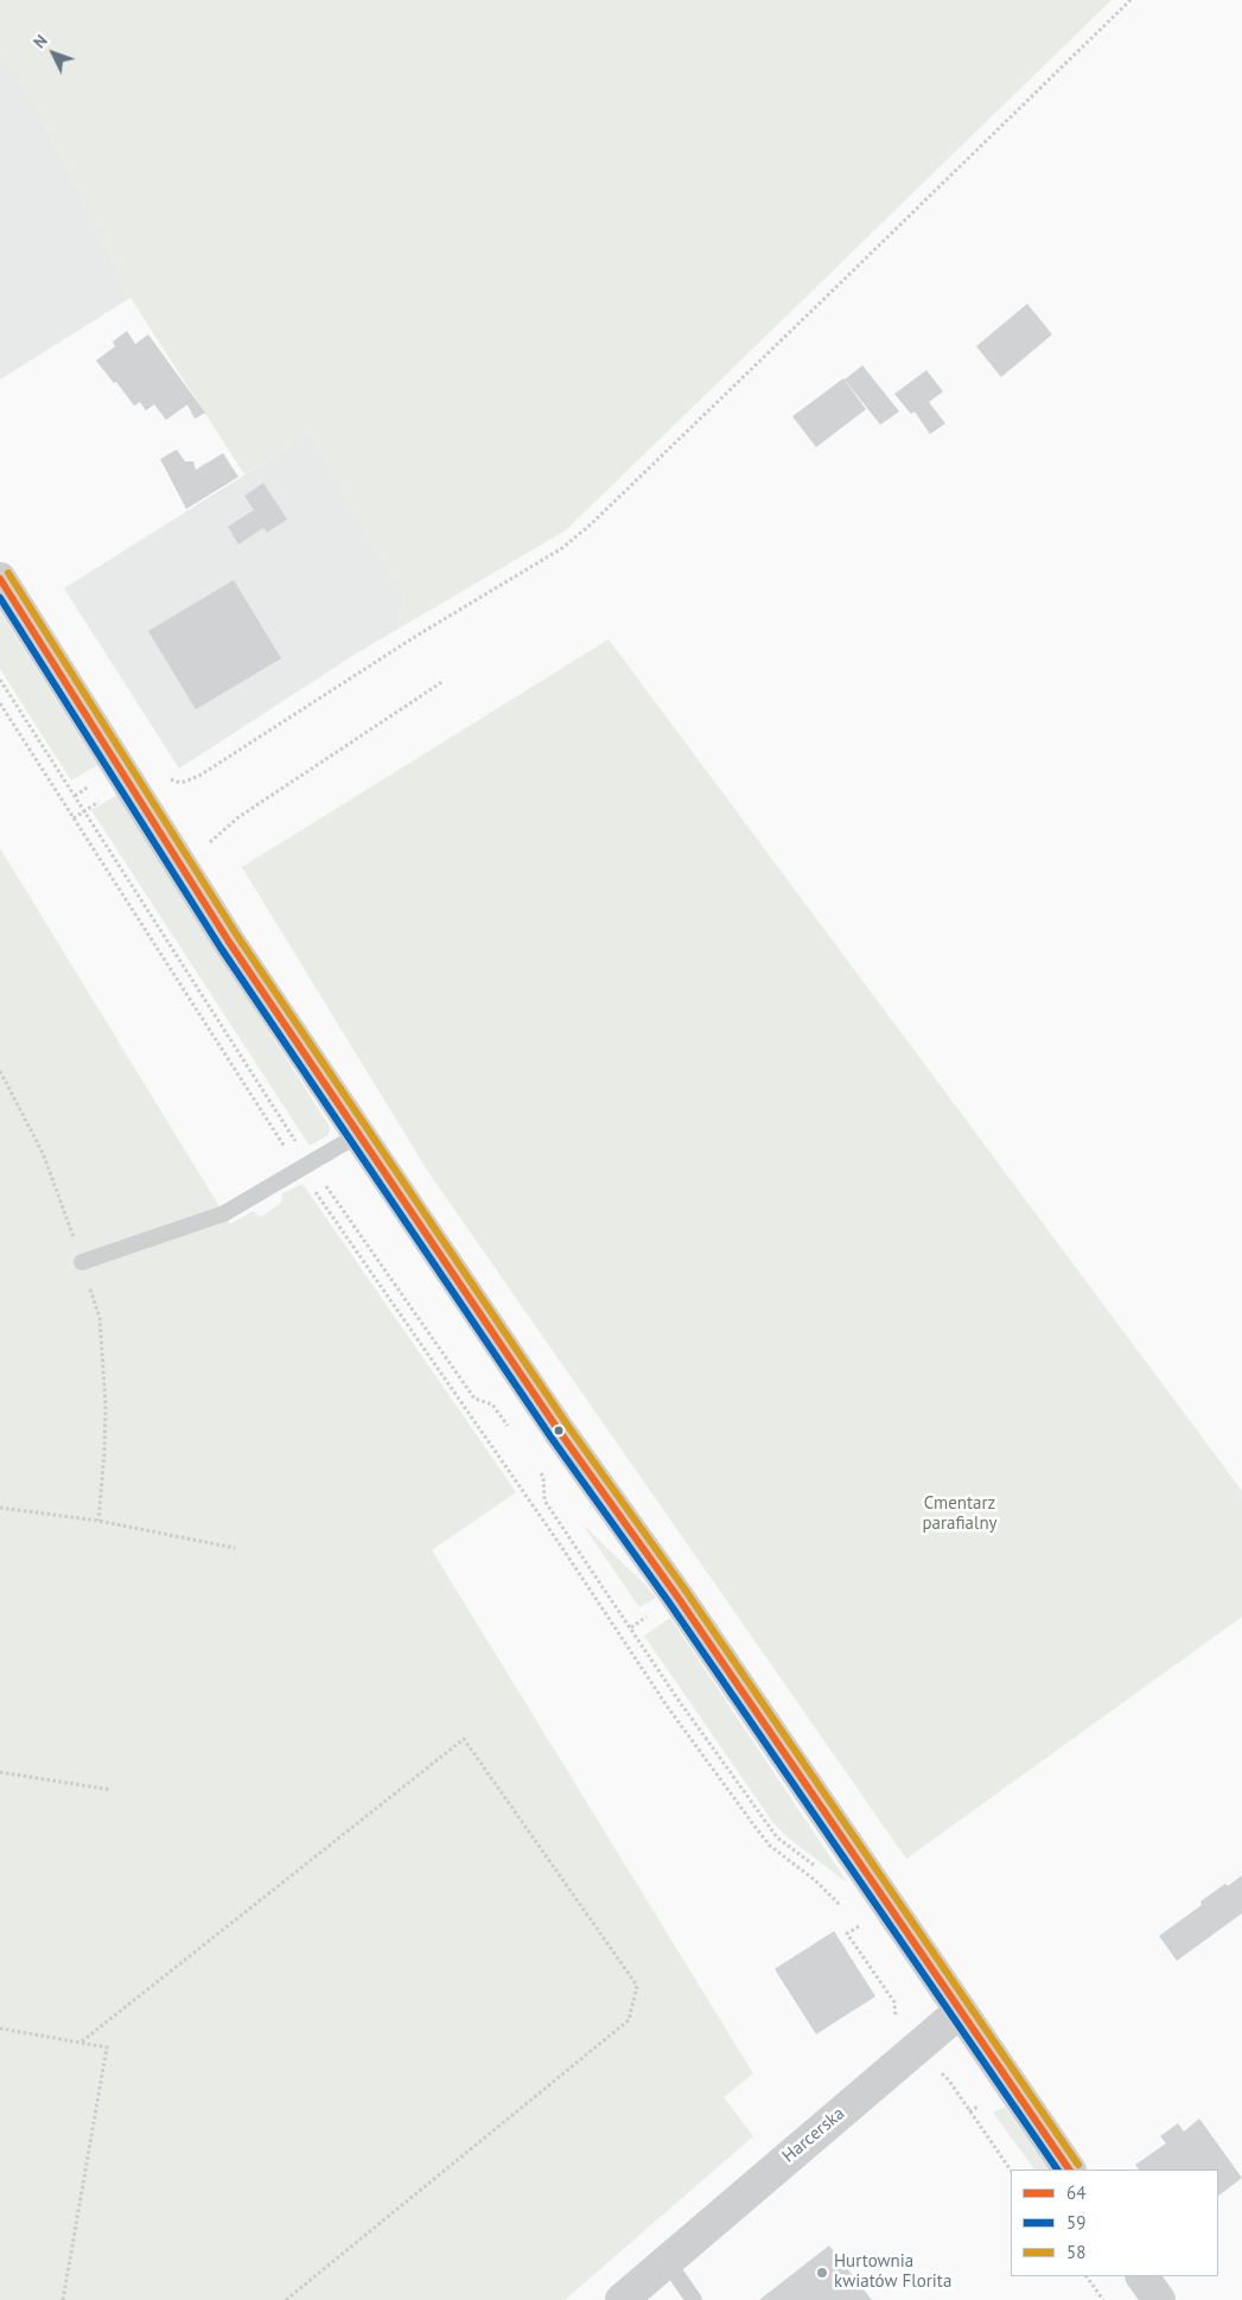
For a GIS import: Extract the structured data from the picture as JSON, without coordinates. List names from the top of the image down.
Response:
{
  "streets": {
    "street": ["Harcerska"]
  },
  "parks": ["Cmentarz parafialny"],
  "places": ["Hurtownia kwiatów Florita"],
  "lines": ["transit line 58", "transit line 64", "transit line 59"],
  "legend": ["64", "59", "58"],
  "north": "top left"
}
